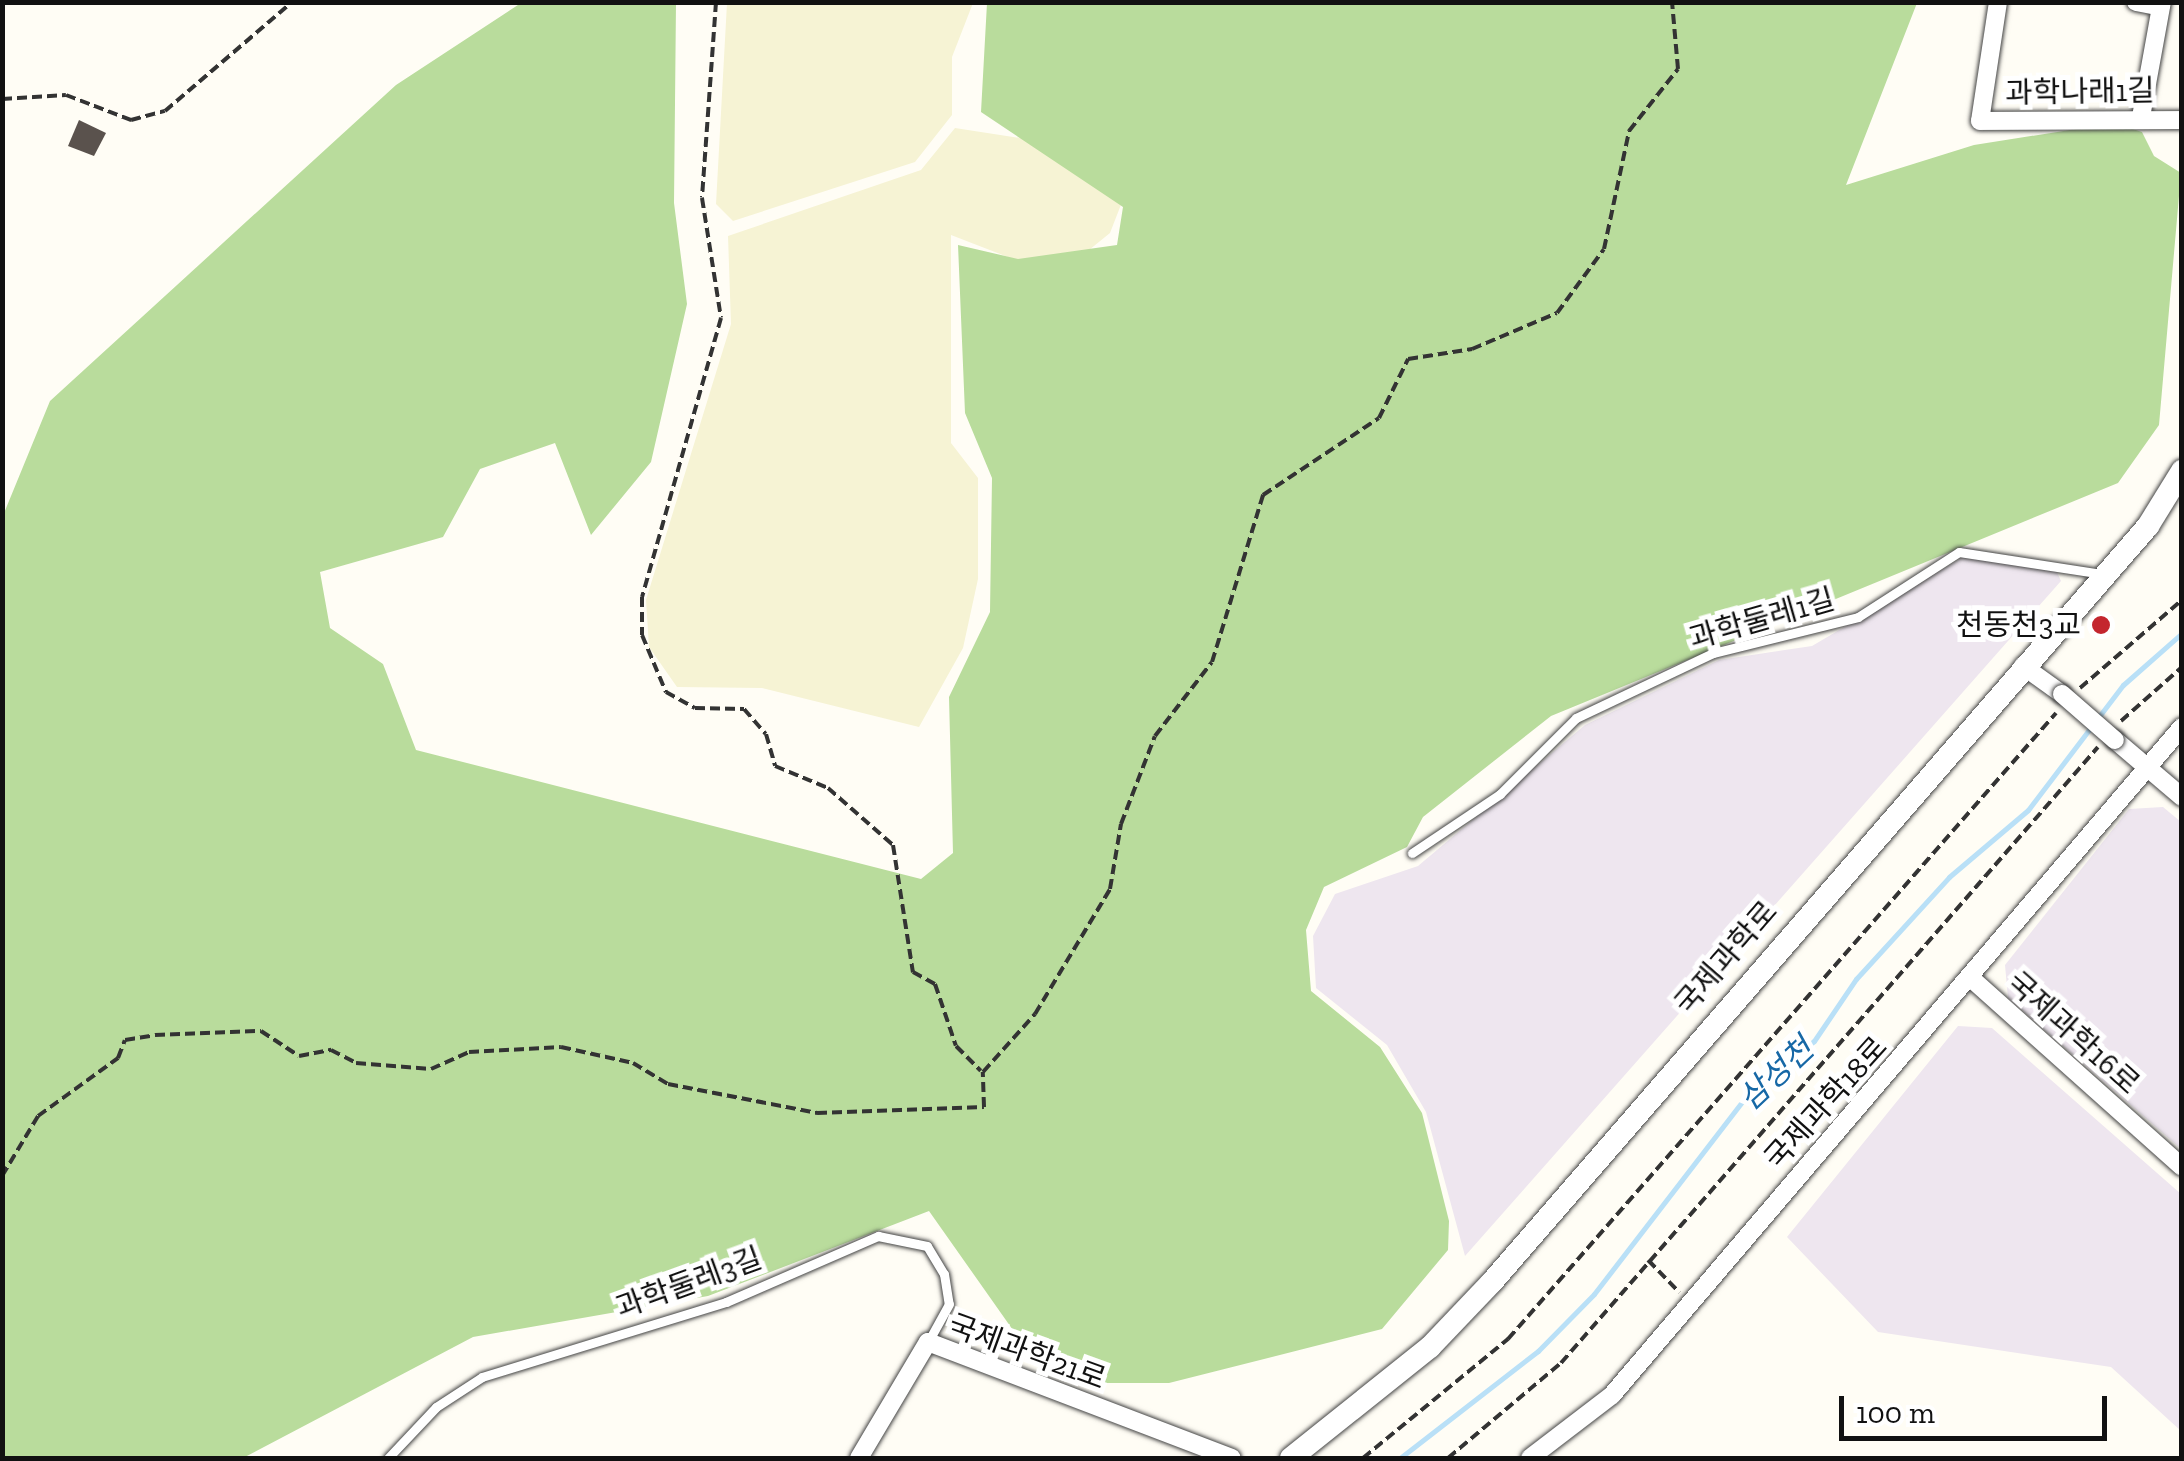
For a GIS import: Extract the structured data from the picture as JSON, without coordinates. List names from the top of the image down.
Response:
{
  "streets": {
    "street": [
      "과학나래1길",
      "국제과학로",
      "국제과학16로",
      "국제과학18로",
      "국제과학21로"
    ],
    "lane": ["과학둘레1길", "과학둘레3길"]
  },
  "crossings": [
    ["과학둘레1길", "국제과학로"],
    ["국제과학16로", "국제과학18로"],
    ["과학둘레3길", "국제과학21로"]
  ],
  "water": ["삼성천"],
  "places": ["천동천3교"],
  "scale_bar": "100 m"
}
